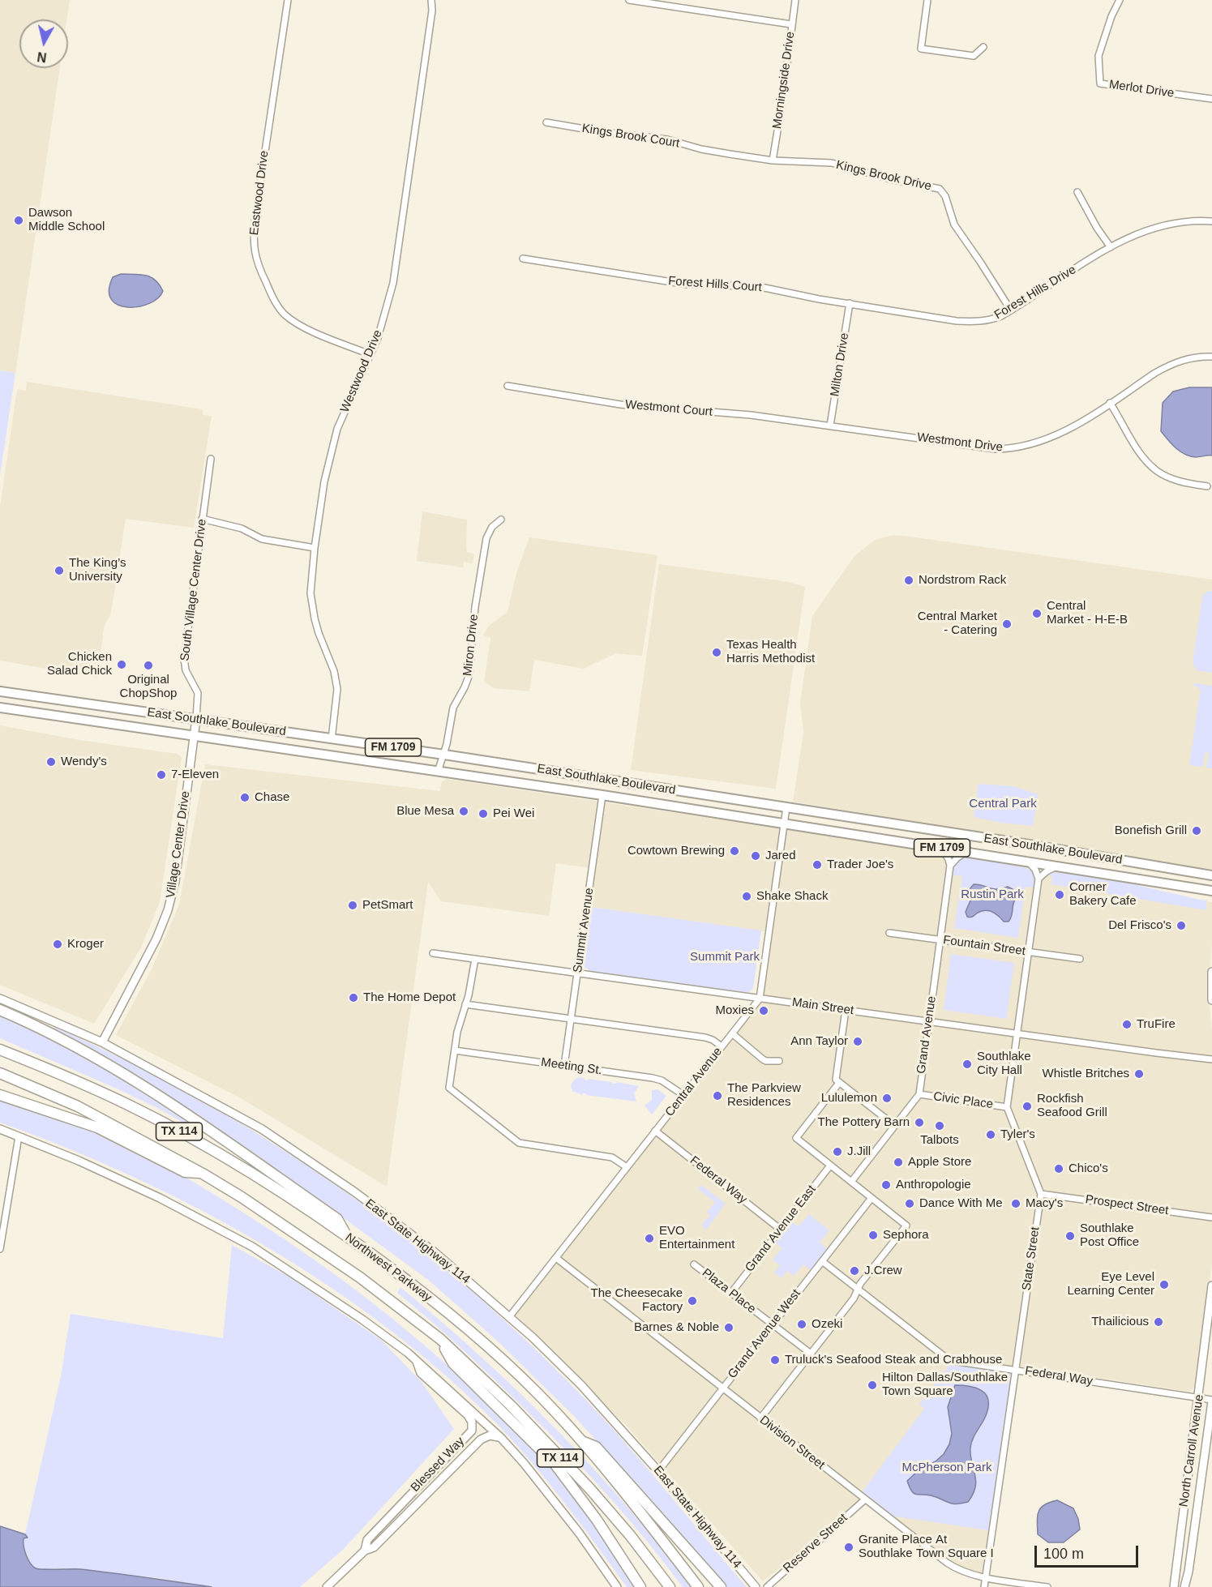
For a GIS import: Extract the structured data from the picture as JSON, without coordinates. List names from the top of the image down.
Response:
{
  "streets": {
    "highway": ["TX 114", "Northwest Parkway"],
    "main road": [
      "East Southlake Boulevard",
      "FM 1709",
      "Village Center Drive",
      "East State Highway 114",
      "North Carroll Avenue",
      "Blessed Way"
    ],
    "street": [
      "Morningside Drive",
      "Merlot Drive",
      "Kings Brook Court",
      "Kings Brook Drive",
      "Eastwood Drive",
      "Forest Hills Court",
      "Forest Hills Drive",
      "Milton Drive",
      "Westwood Drive",
      "Westmont Court",
      "Westmont Drive",
      "South Village Center Drive",
      "Miron Drive",
      "Summit Avenue",
      "Fountain Street",
      "Main Street",
      "Grand Avenue",
      "Meeting St.",
      "Central Avenue",
      "Civic Place",
      "Federal Way",
      "Prospect Street",
      "Grand Avenue East",
      "State Street",
      "Plaza Place",
      "Grand Avenue West",
      "Division Street",
      "Reserve Street"
    ]
  },
  "crossings": [
    ["Morningside Drive", "Kings Brook Court"],
    ["Morningside Drive", "Kings Brook Drive"],
    ["Kings Brook Court", "Kings Brook Drive"],
    ["Kings Brook Drive", "Forest Hills Drive"],
    ["Eastwood Drive", "Westwood Drive"],
    ["Forest Hills Court", "Forest Hills Drive"],
    ["Forest Hills Court", "Milton Drive"],
    ["Forest Hills Drive", "Milton Drive"],
    ["Milton Drive", "Westmont Court"],
    ["Milton Drive", "Westmont Drive"],
    ["Westwood Drive", "East Southlake Boulevard"],
    ["Westmont Court", "Westmont Drive"],
    ["South Village Center Drive", "East Southlake Boulevard"],
    ["South Village Center Drive", "Village Center Drive"],
    ["Miron Drive", "East Southlake Boulevard"],
    ["East Southlake Boulevard", "Village Center Drive"],
    ["East Southlake Boulevard", "Summit Avenue"],
    ["Village Center Drive", "East State Highway 114"],
    ["Summit Avenue", "Main Street"],
    ["Summit Avenue", "Meeting St."],
    ["Fountain Street", "Grand Avenue"],
    ["Fountain Street", "State Street"],
    ["Main Street", "Grand Avenue"],
    ["Main Street", "Central Avenue"],
    ["Main Street", "State Street"],
    ["Grand Avenue", "Civic Place"],
    ["Meeting St.", "Central Avenue"],
    ["Central Avenue", "Federal Way"],
    ["Central Avenue", "East State Highway 114"],
    ["Central Avenue", "Division Street"],
    ["Civic Place", "State Street"],
    ["Federal Way", "Grand Avenue East"],
    ["Federal Way", "State Street"],
    ["Federal Way", "Grand Avenue West"],
    ["Federal Way", "North Carroll Avenue"],
    ["Prospect Street", "State Street"],
    ["Grand Avenue East", "Plaza Place"],
    ["East State Highway 114", "Grand Avenue West"],
    ["State Street", "Division Street"],
    ["Plaza Place", "Grand Avenue West"],
    ["Grand Avenue West", "Division Street"],
    ["Division Street", "Reserve Street"]
  ],
  "parks": [
    "Central Park",
    "Rustin Park",
    "Summit Park",
    "McPherson Park"
  ],
  "places": [
    "Dawson Middle School",
    "The King’s University",
    "Nordstrom Rack",
    "Central Market - H-E-B",
    "Central Market - Catering",
    "Texas Health Harris Methodist",
    "Chicken Salad Chick",
    "Original ChopShop",
    "Wendy's",
    "7-Eleven",
    "Chase",
    "Blue Mesa",
    "Pei Wei",
    "Bonefish Grill",
    "Cowtown Brewing",
    "Jared",
    "Trader Joe's",
    "Corner Bakery Cafe",
    "Shake Shack",
    "PetSmart",
    "Del Frisco's",
    "Kroger",
    "The Home Depot",
    "Moxies",
    "TruFire",
    "Ann Taylor",
    "Southlake City Hall",
    "Whistle Britches",
    "The Parkview Residences",
    "Lululemon",
    "Rockfish Seafood Grill",
    "The Pottery Barn",
    "Talbots",
    "Tyler's",
    "J.Jill",
    "Apple Store",
    "Chico's",
    "Anthropologie",
    "Dance With Me",
    "Macy's",
    "Sephora",
    "Southlake Post Office",
    "EVO Entertainment",
    "J.Crew",
    "Eye Level Learning Center",
    "The Cheesecake Factory",
    "Thailicious",
    "Ozeki",
    "Barnes & Noble",
    "Truluck's Seafood Steak and Crabhouse",
    "Hilton Dallas/Southlake Town Square",
    "Granite Place At Southlake Town Square I"
  ],
  "scale_bar": "100 m",
  "north": "bottom"
}
